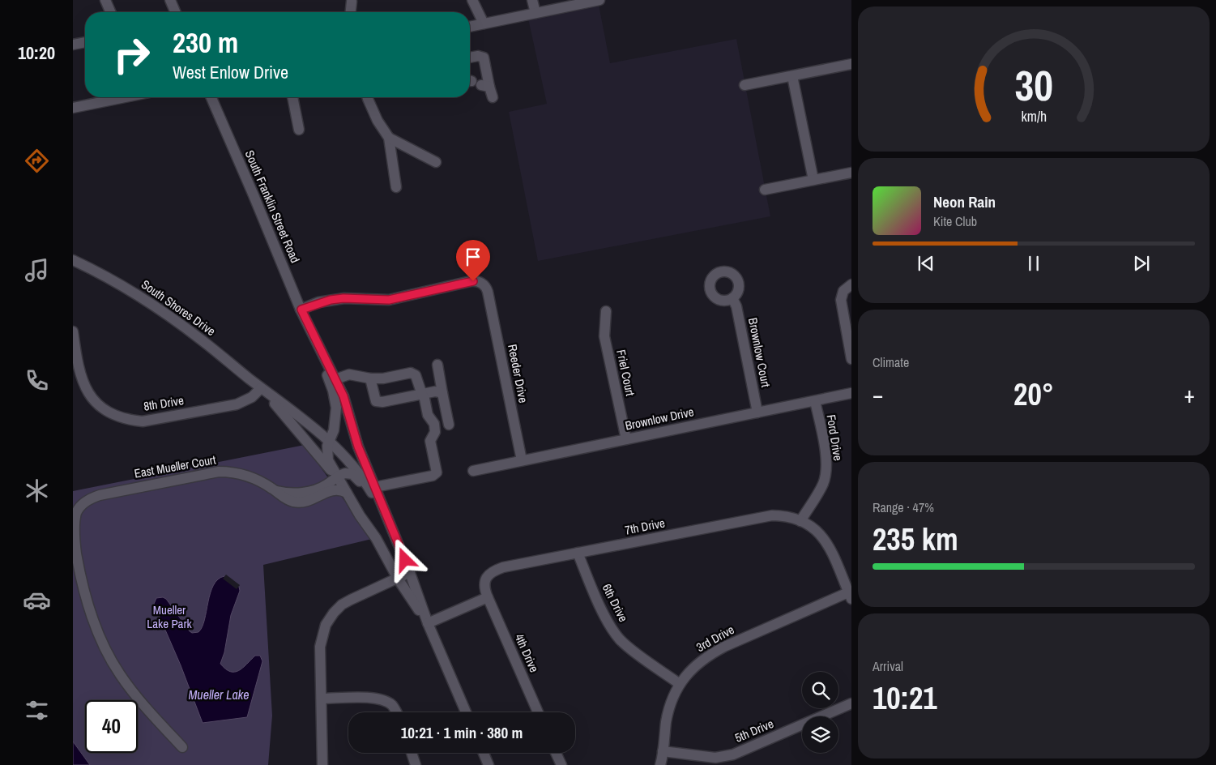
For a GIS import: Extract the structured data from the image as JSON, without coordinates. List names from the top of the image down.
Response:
{
  "streets": {
    "street": [
      "South Franklin Street Road",
      "South Shores Drive",
      "Brownlow Court",
      "Friel Court",
      "Reeder Drive",
      "8th Drive",
      "Brownlow Drive",
      "Ford Drive",
      "East Mueller Court",
      "7th Drive",
      "6th Drive",
      "3rd Drive",
      "4th Drive",
      "5th Drive"
    ]
  },
  "crossings": [
    ["South Franklin Street Road", "South Shores Drive"],
    ["South Franklin Street Road", "Reeder Drive"],
    ["South Franklin Street Road", "East Mueller Court"],
    ["South Shores Drive", "8th Drive"],
    ["South Shores Drive", "East Mueller Court"],
    ["Brownlow Court", "Brownlow Drive"],
    ["Friel Court", "Brownlow Drive"],
    ["Reeder Drive", "Brownlow Drive"],
    ["Brownlow Drive", "Ford Drive"],
    ["Ford Drive", "7th Drive"],
    ["7th Drive", "6th Drive"],
    ["7th Drive", "3rd Drive"],
    ["7th Drive", "4th Drive"],
    ["6th Drive", "3rd Drive"],
    ["3rd Drive", "5th Drive"]
  ],
  "water": ["Mueller Lake"],
  "parks": ["Mueller Lake Park"],
  "page": {
    "tabs": "10:20",
    "turn": ["230 m", "West Enlow Drive"],
    "song": ["Neon Rain", "Kite Club"],
    "tile": [
      "Climate",
      ["Range · 47%", "235 km"],
      ["Arrival", "10:21"]
    ],
    "heat": ["−", "20°", "+"],
    "limit": "40",
    "trip": "10:21 · 1 min · 380 m",
    "gauge": ["30", "km/h"]
  }
}
